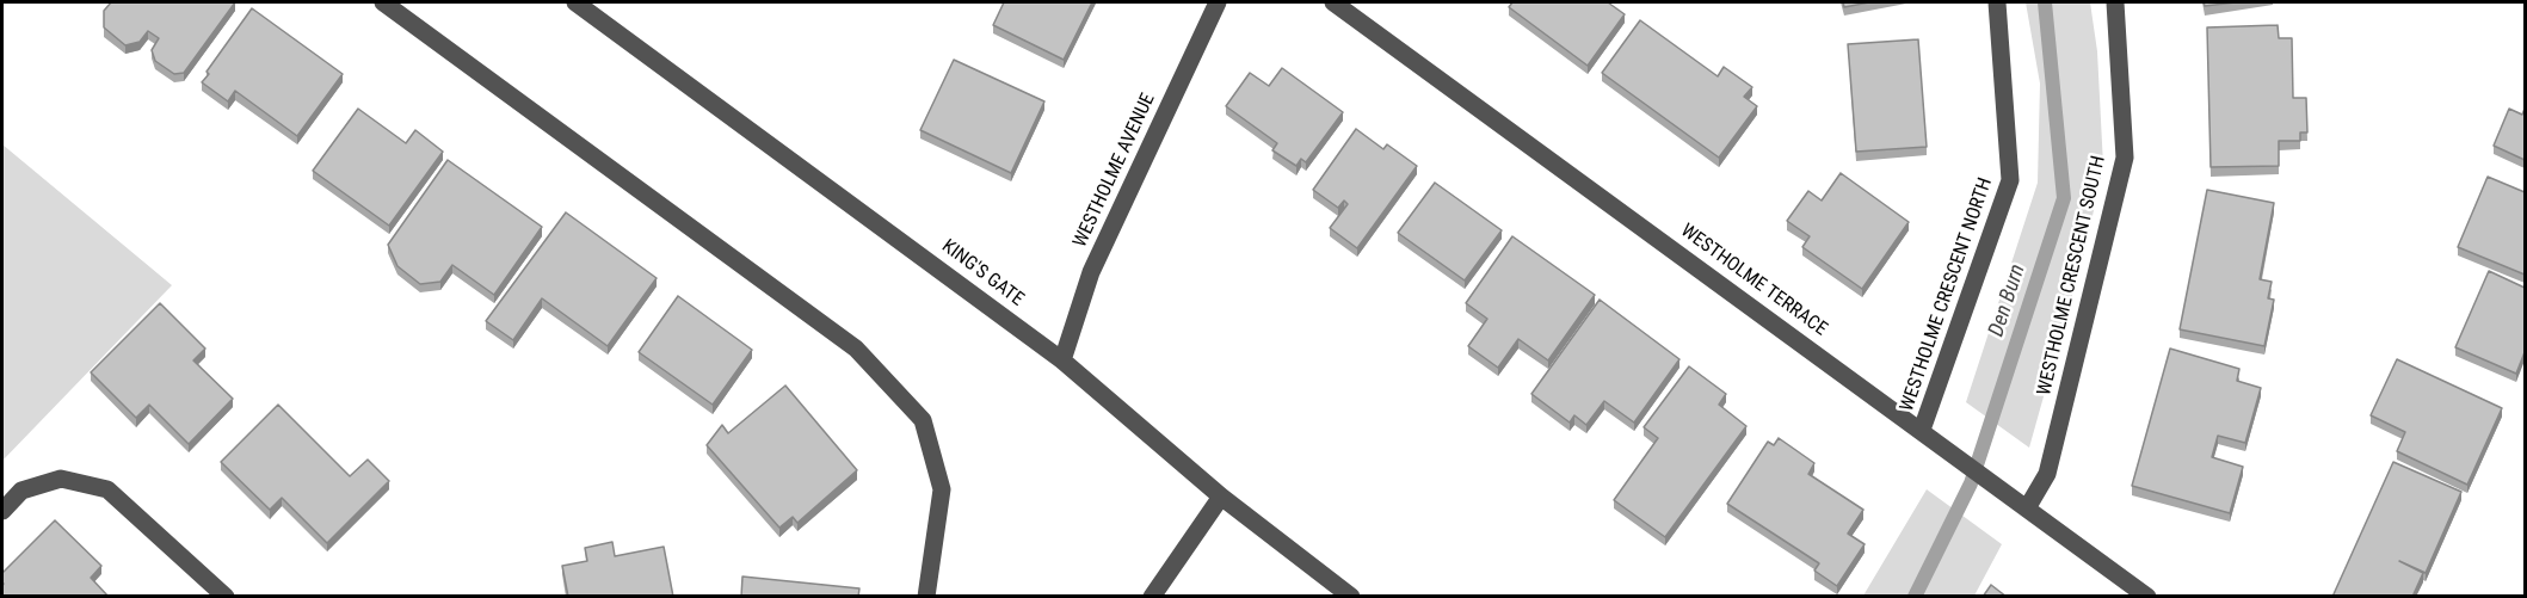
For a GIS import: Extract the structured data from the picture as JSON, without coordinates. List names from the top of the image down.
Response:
{
  "streets": {
    "street": [
      "WESTHOLME AVENUE",
      "KING'S GATE",
      "WESTHOLME CRESCENT SOUTH",
      "WESTHOLME TERRACE",
      "WESTHOLME CRESCENT NORTH"
    ]
  },
  "crossings": [
    ["WESTHOLME AVENUE", "KING'S GATE"],
    ["WESTHOLME CRESCENT SOUTH", "WESTHOLME TERRACE"],
    ["WESTHOLME TERRACE", "WESTHOLME CRESCENT NORTH"]
  ],
  "water": ["Den Burn"]
}
